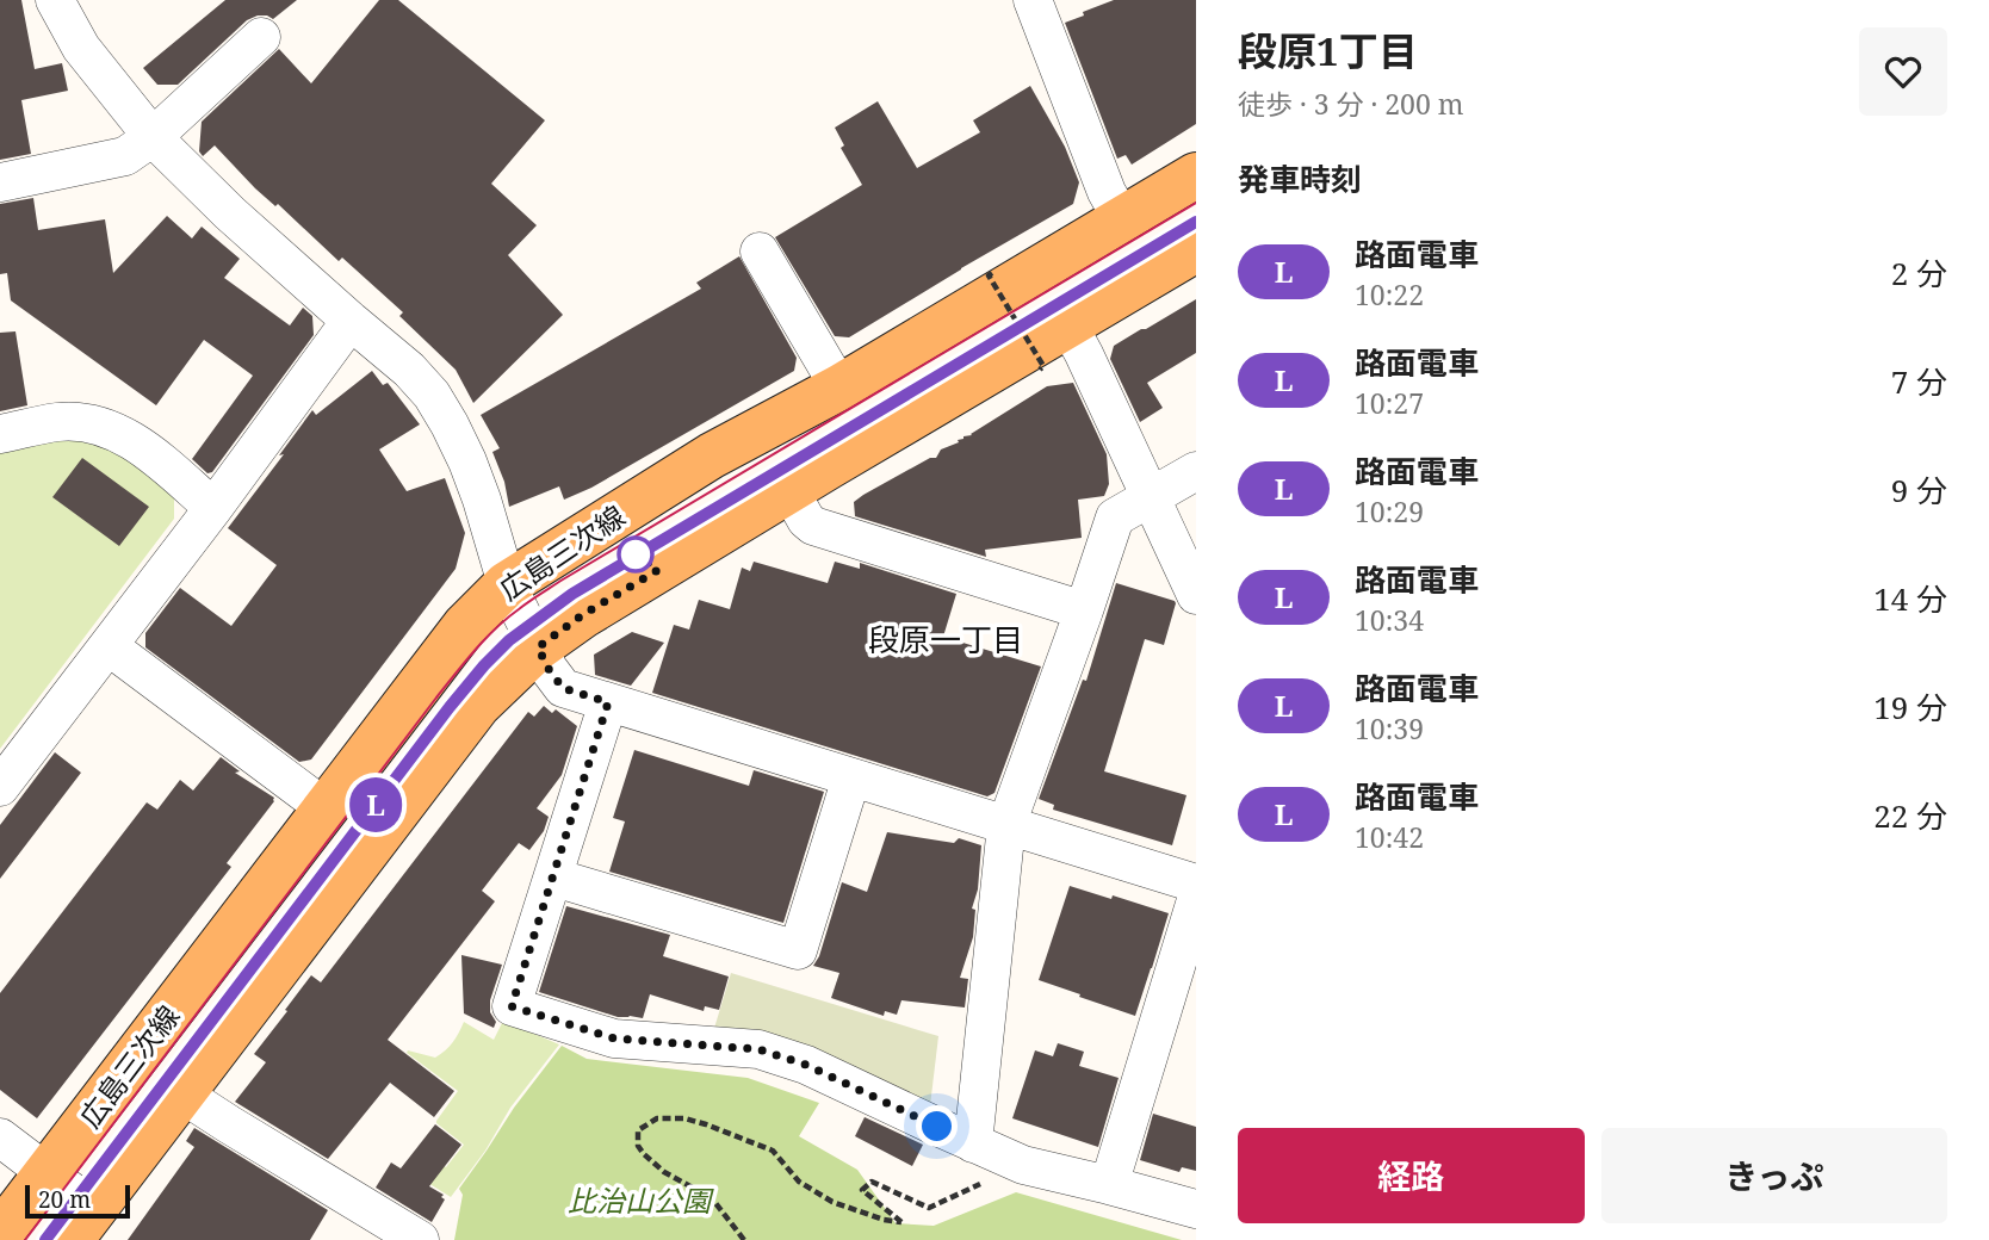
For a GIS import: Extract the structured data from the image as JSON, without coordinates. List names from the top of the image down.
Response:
{
  "streets": {
    "main road": ["広島三次線"]
  },
  "districts": ["段原一丁目"],
  "parks": ["比治山公園"],
  "lines": ["tram line L"],
  "scale_bar": "20 m",
  "page": {
    "on_map": "L",
    "heading": [
      ["段原1丁目", "徒歩 · 3 分 · 200 m"],
      "発車時刻"
    ],
    "list": [
      {
        "mark": "L",
        "name": "路面電車",
        "note": "10:22",
        "value": "2 分"
      },
      {
        "mark": "L",
        "name": "路面電車",
        "note": "10:27",
        "value": "7 分"
      },
      {
        "mark": "L",
        "name": "路面電車",
        "note": "10:29",
        "value": "9 分"
      },
      {
        "mark": "L",
        "name": "路面電車",
        "note": "10:34",
        "value": "14 分"
      },
      {
        "mark": "L",
        "name": "路面電車",
        "note": "10:39",
        "value": "19 分"
      },
      {
        "mark": "L",
        "name": "路面電車",
        "note": "10:42",
        "value": "22 分"
      }
    ],
    "buttons": ["経路", "きっぷ"],
    "scale": "20 m"
  }
}
